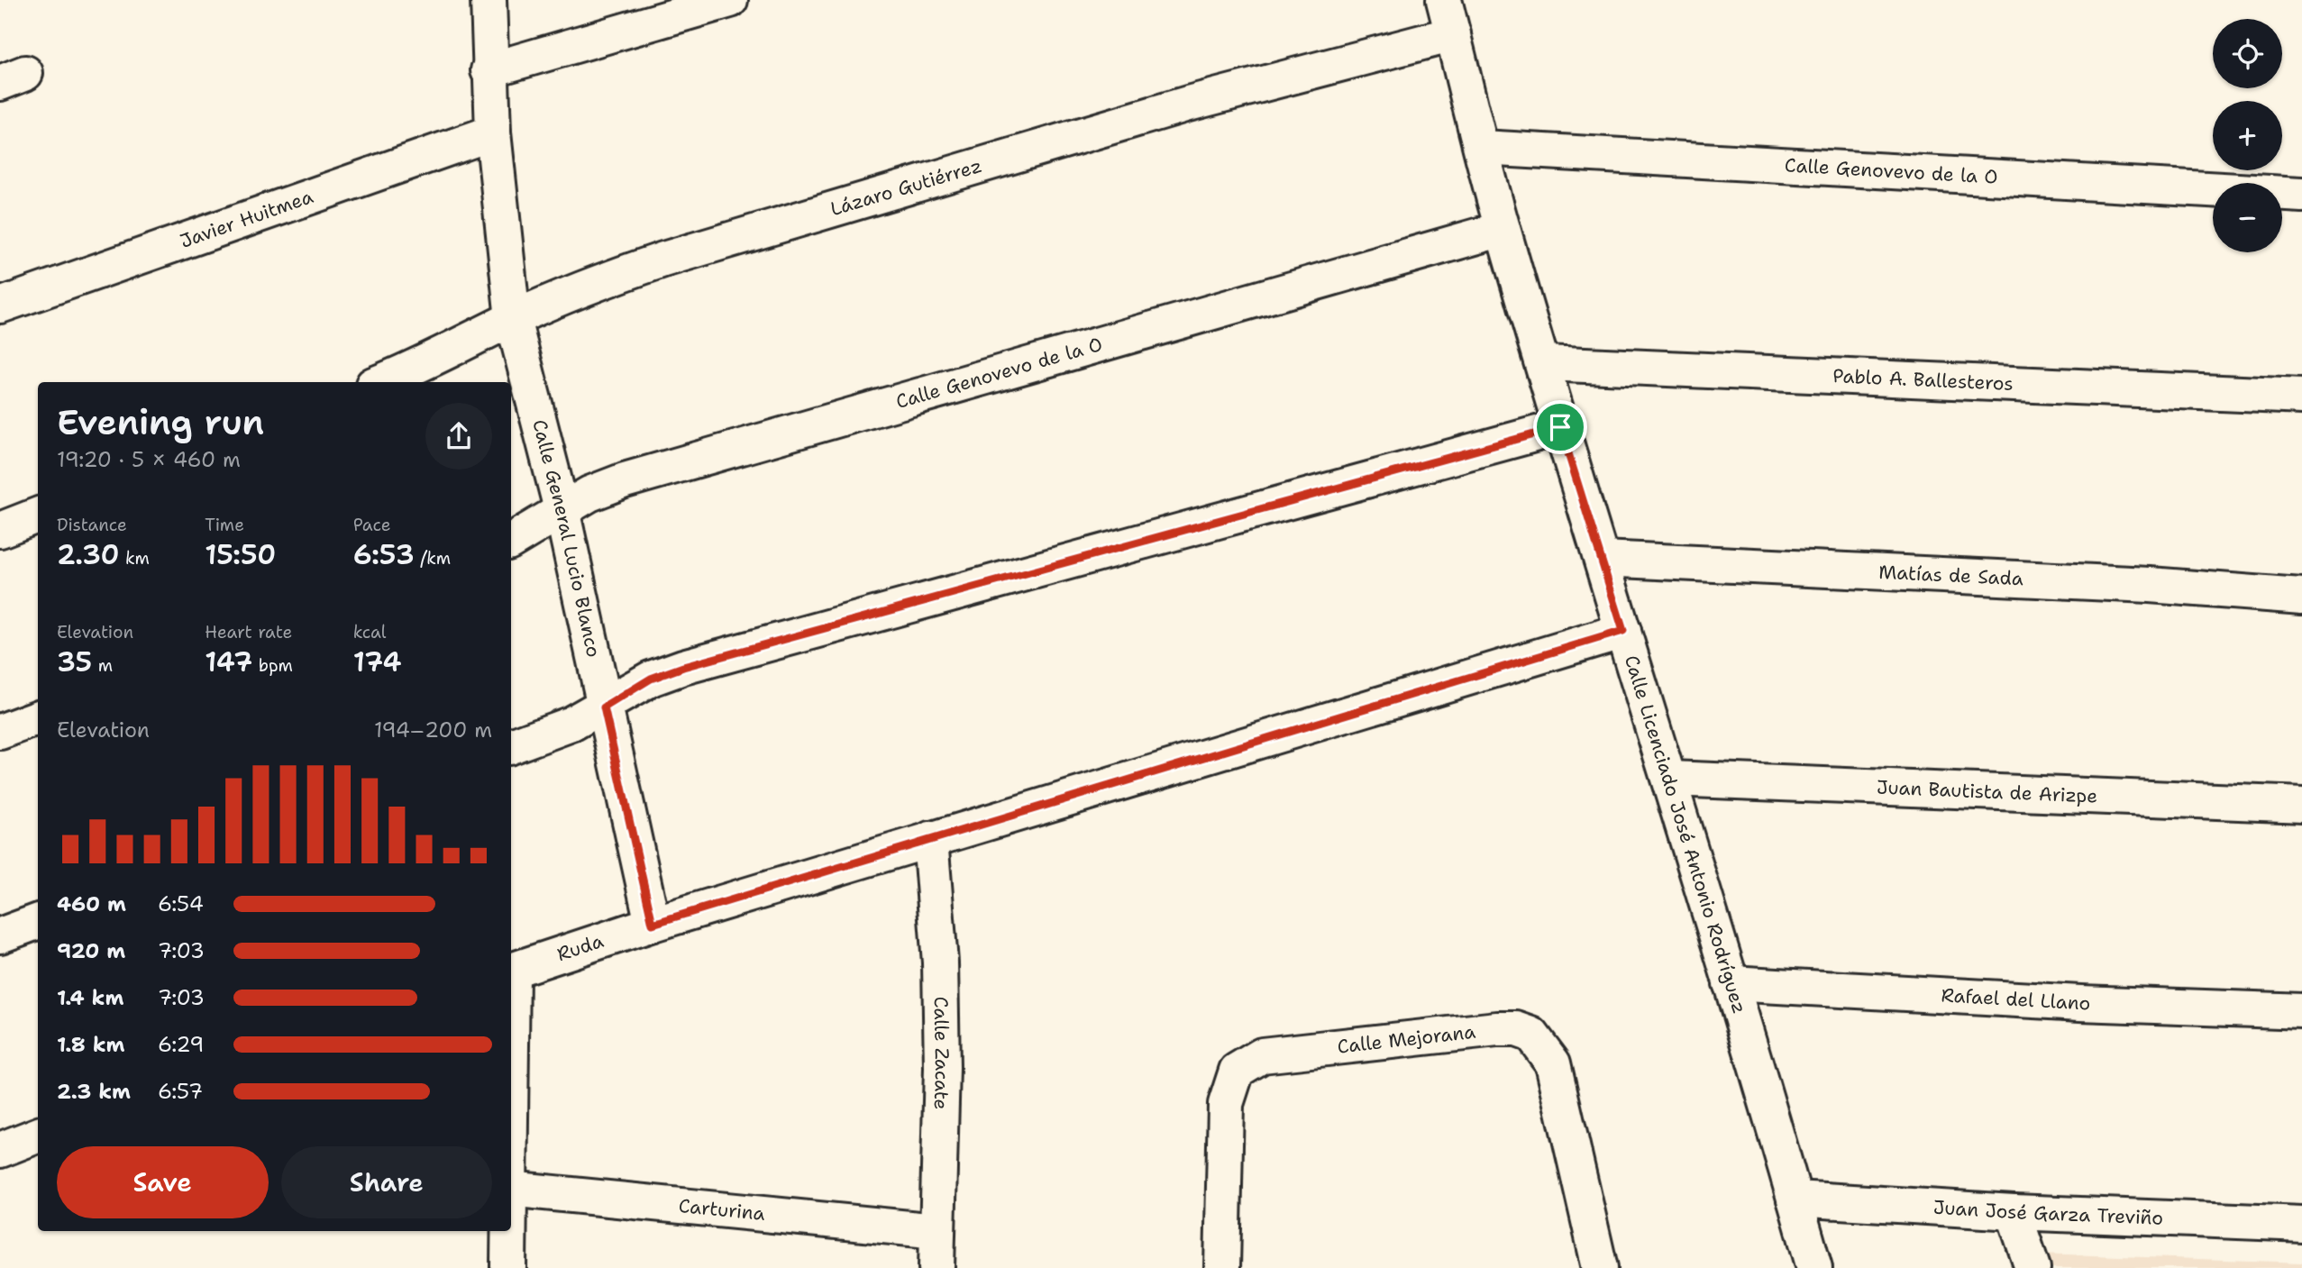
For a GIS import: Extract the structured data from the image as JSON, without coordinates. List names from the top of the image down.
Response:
{
  "streets": {
    "street": [
      "Calle Genovevo de la O",
      "Lázaro Gutiérrez",
      "Javier Huitmea",
      "Pablo A. Ballesteros",
      "Calle General Lucio Blanco",
      "Matías de Sada",
      "Juan Bautista de Arizpe",
      "Calle Licenciado José Antonio Rodríguez",
      "Ruda",
      "Rafael del Llano",
      "Calle Mejorana",
      "Calle Zacate",
      "Carturina",
      "Juan José Garza Treviño"
    ]
  },
  "crossings": [
    ["Calle Genovevo de la O", "Calle General Lucio Blanco"],
    ["Calle Genovevo de la O", "Calle Licenciado José Antonio Rodríguez"],
    ["Lázaro Gutiérrez", "Calle General Lucio Blanco"],
    ["Lázaro Gutiérrez", "Calle Licenciado José Antonio Rodríguez"],
    ["Javier Huitmea", "Calle General Lucio Blanco"],
    ["Pablo A. Ballesteros", "Calle Licenciado José Antonio Rodríguez"],
    ["Calle General Lucio Blanco", "Ruda"],
    ["Matías de Sada", "Calle Licenciado José Antonio Rodríguez"],
    ["Juan Bautista de Arizpe", "Calle Licenciado José Antonio Rodríguez"],
    ["Calle Licenciado José Antonio Rodríguez", "Ruda"],
    ["Calle Licenciado José Antonio Rodríguez", "Rafael del Llano"],
    ["Calle Licenciado José Antonio Rodríguez", "Juan José Garza Treviño"],
    ["Ruda", "Calle Zacate"],
    ["Calle Zacate", "Carturina"]
  ],
  "page": {
    "map_buttons": ["+", "−"],
    "heading": ["Evening run", "19:20 · 5 × 460 m"],
    "stats": [
      ["Distance", "2.30 km"],
      ["Time", "15:50"],
      ["Pace", "6:53 /km"],
      ["Elevation", "35 m"],
      ["Heart rate", "147 bpm"],
      ["kcal", "174"]
    ],
    "chart": ["Elevation", "194–200 m"],
    "list": [
      {
        "name": "460 m",
        "note": "6:54"
      },
      {
        "name": "920 m",
        "note": "7:03"
      },
      {
        "name": "1.4 km",
        "note": "7:03"
      },
      {
        "name": "1.8 km",
        "note": "6:29"
      },
      {
        "name": "2.3 km",
        "note": "6:57"
      }
    ],
    "buttons": ["Save", "Share"]
  }
}
